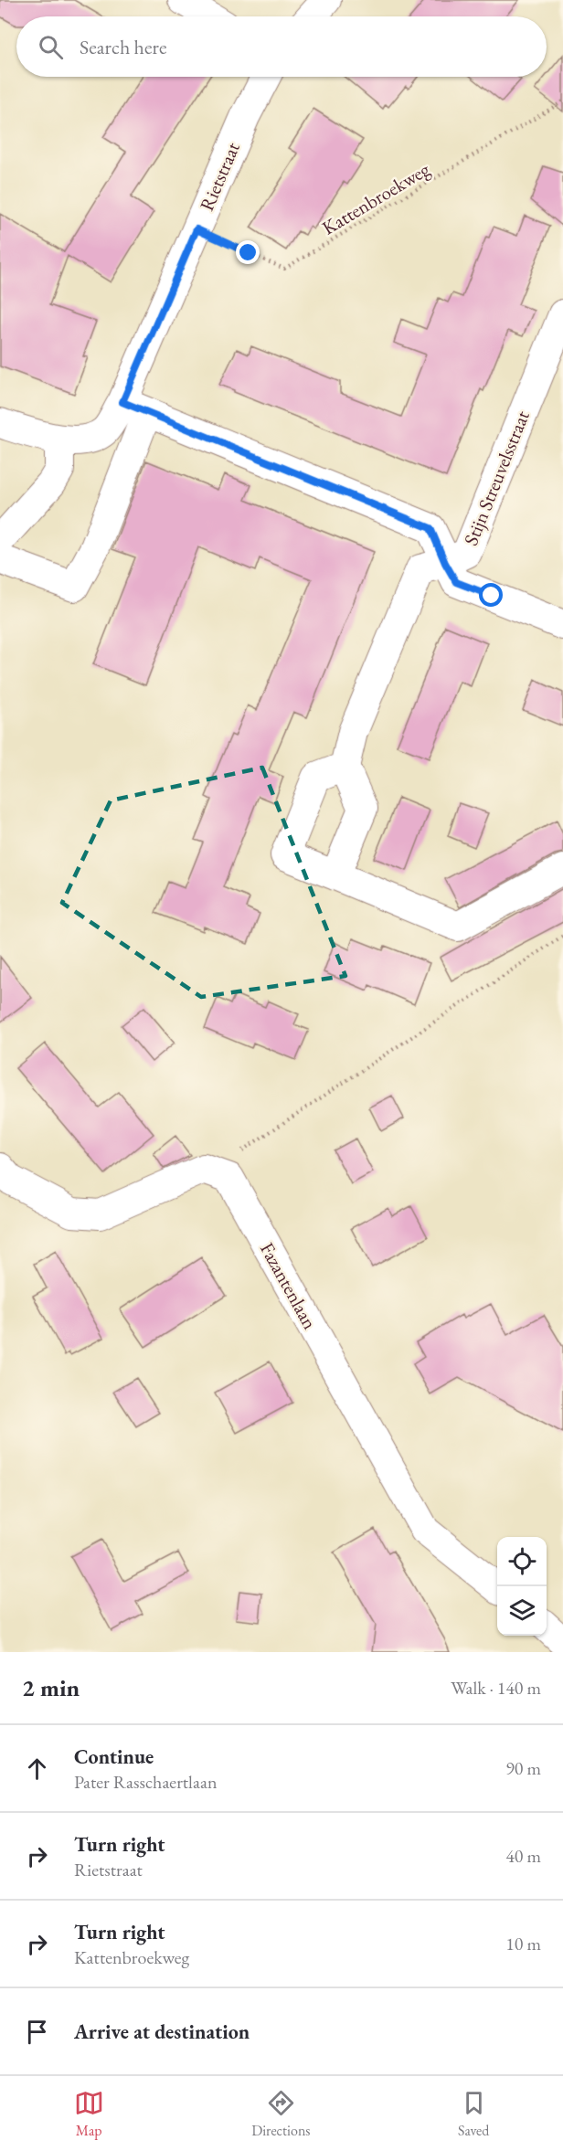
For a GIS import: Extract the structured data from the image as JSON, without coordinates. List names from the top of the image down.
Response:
{
  "streets": {
    "street": ["Rietstraat", "Stijn Streuvelsstraat", "Fazantenlaan"],
    "path": ["Kattenbroekweg"]
  },
  "crossings": [
    ["Rietstraat", "Kattenbroekweg"]
  ],
  "page": {
    "search": "Search here",
    "heading": ["2 min", "Walk · 140 m"],
    "list": [
      ["Continue", "Pater Rasschaertlaan", "90 m"],
      ["Turn right", "Rietstraat", "40 m"],
      ["Turn right", "Kattenbroekweg", "10 m"],
      "Arrive at destination"
    ],
    "nav": ["Map", "Directions", "Saved"]
  }
}
